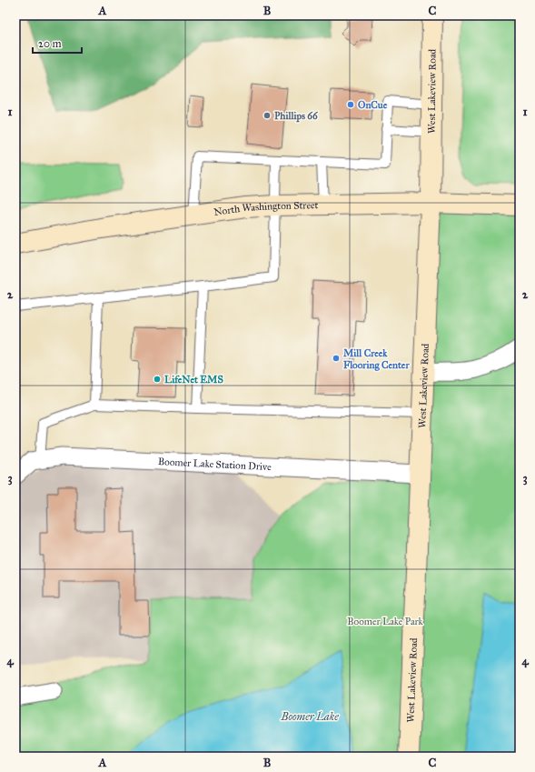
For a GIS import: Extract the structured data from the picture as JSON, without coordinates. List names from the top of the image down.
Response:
{
  "streets": {
    "main road": ["West Lakeview Road", "North Washington Street"],
    "street": ["Boomer Lake Station Drive"]
  },
  "crossings": [
    ["West Lakeview Road", "North Washington Street"],
    ["West Lakeview Road", "Boomer Lake Station Drive"]
  ],
  "water": ["Boomer Lake"],
  "parks": ["Boomer Lake Park"],
  "places": [
    "OnCue",
    "Phillips 66",
    "Mill Creek Flooring Center",
    "LifeNet EMS"
  ],
  "scale_bar": "20 m",
  "grid": {
    "columns": ["A", "B", "C"],
    "rows": [
      "1",
      "2",
      "3",
      "4"
    ]
  }
}
